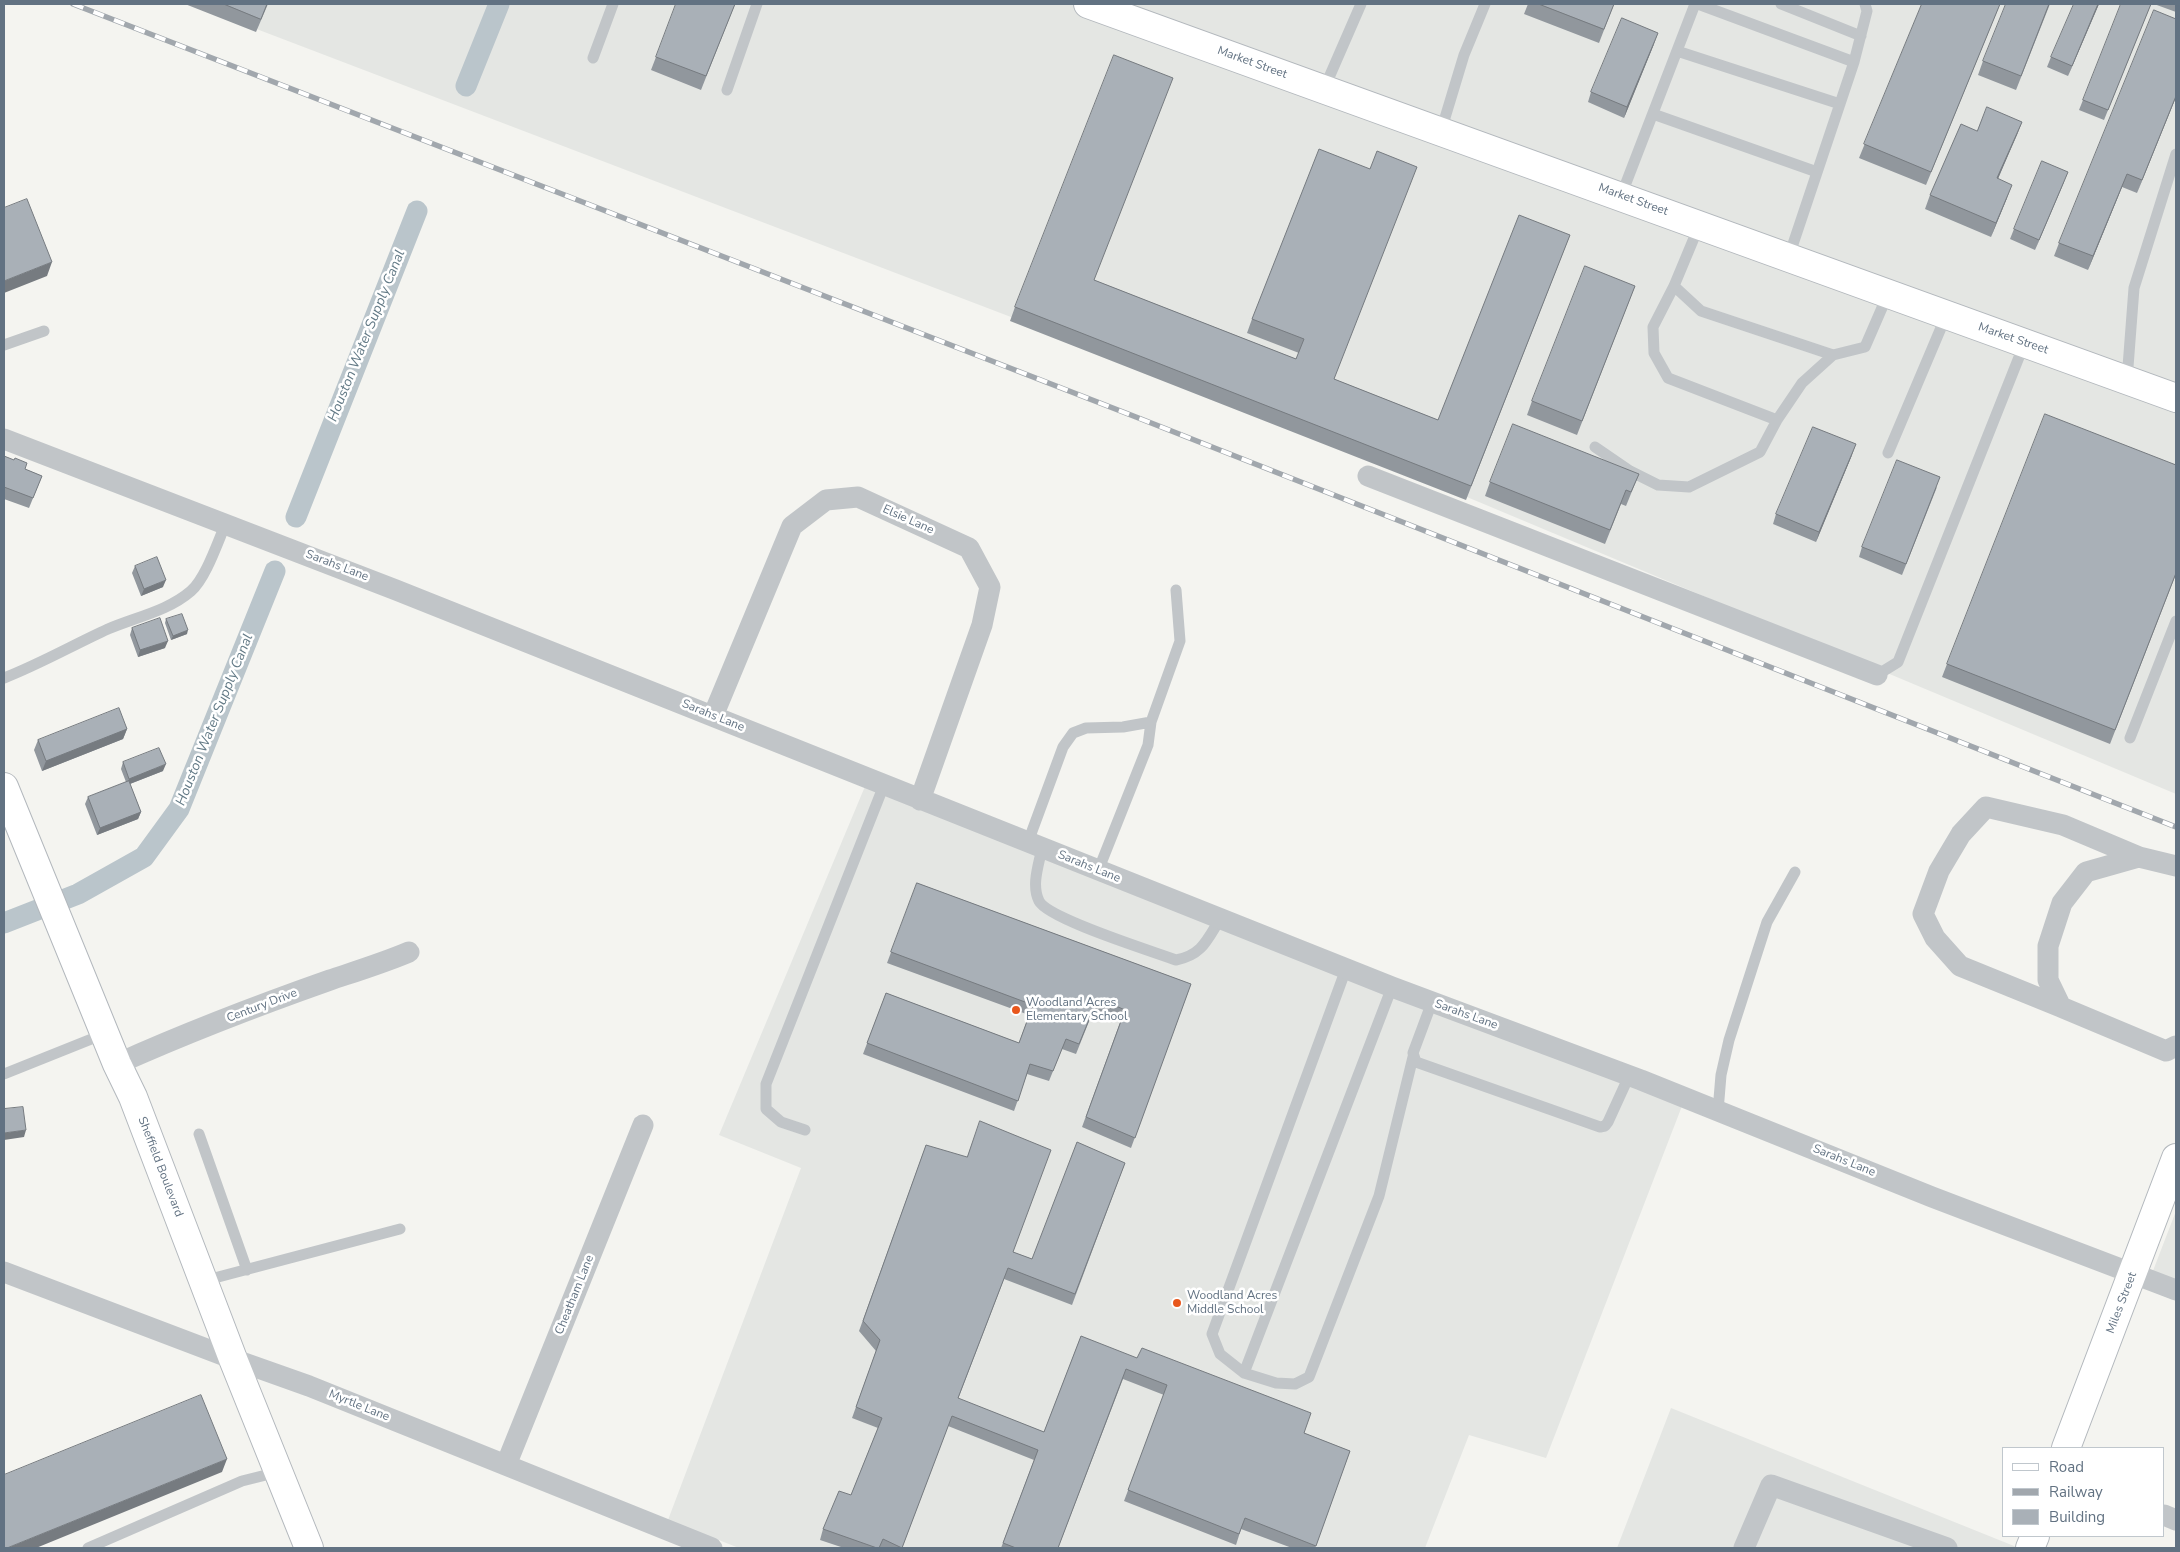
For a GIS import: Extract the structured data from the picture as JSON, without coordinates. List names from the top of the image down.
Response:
{
  "streets": {
    "main road": ["Market Street", "Sheffield Boulevard", "Miles Street"],
    "street": [
      "Elsie Lane",
      "Sarahs Lane",
      "Century Drive",
      "Cheatham Lane",
      "Myrtle Lane"
    ]
  },
  "crossings": [
    ["Elsie Lane", "Sarahs Lane"],
    ["Sarahs Lane", "Miles Street"],
    ["Century Drive", "Sheffield Boulevard"],
    ["Sheffield Boulevard", "Myrtle Lane"],
    ["Cheatham Lane", "Myrtle Lane"]
  ],
  "water": ["Houston Water Supply Canal"],
  "places": ["Woodland Acres Elementary School", "Woodland Acres Middle School"],
  "legend": ["Road", "Railway", "Building"]
}
